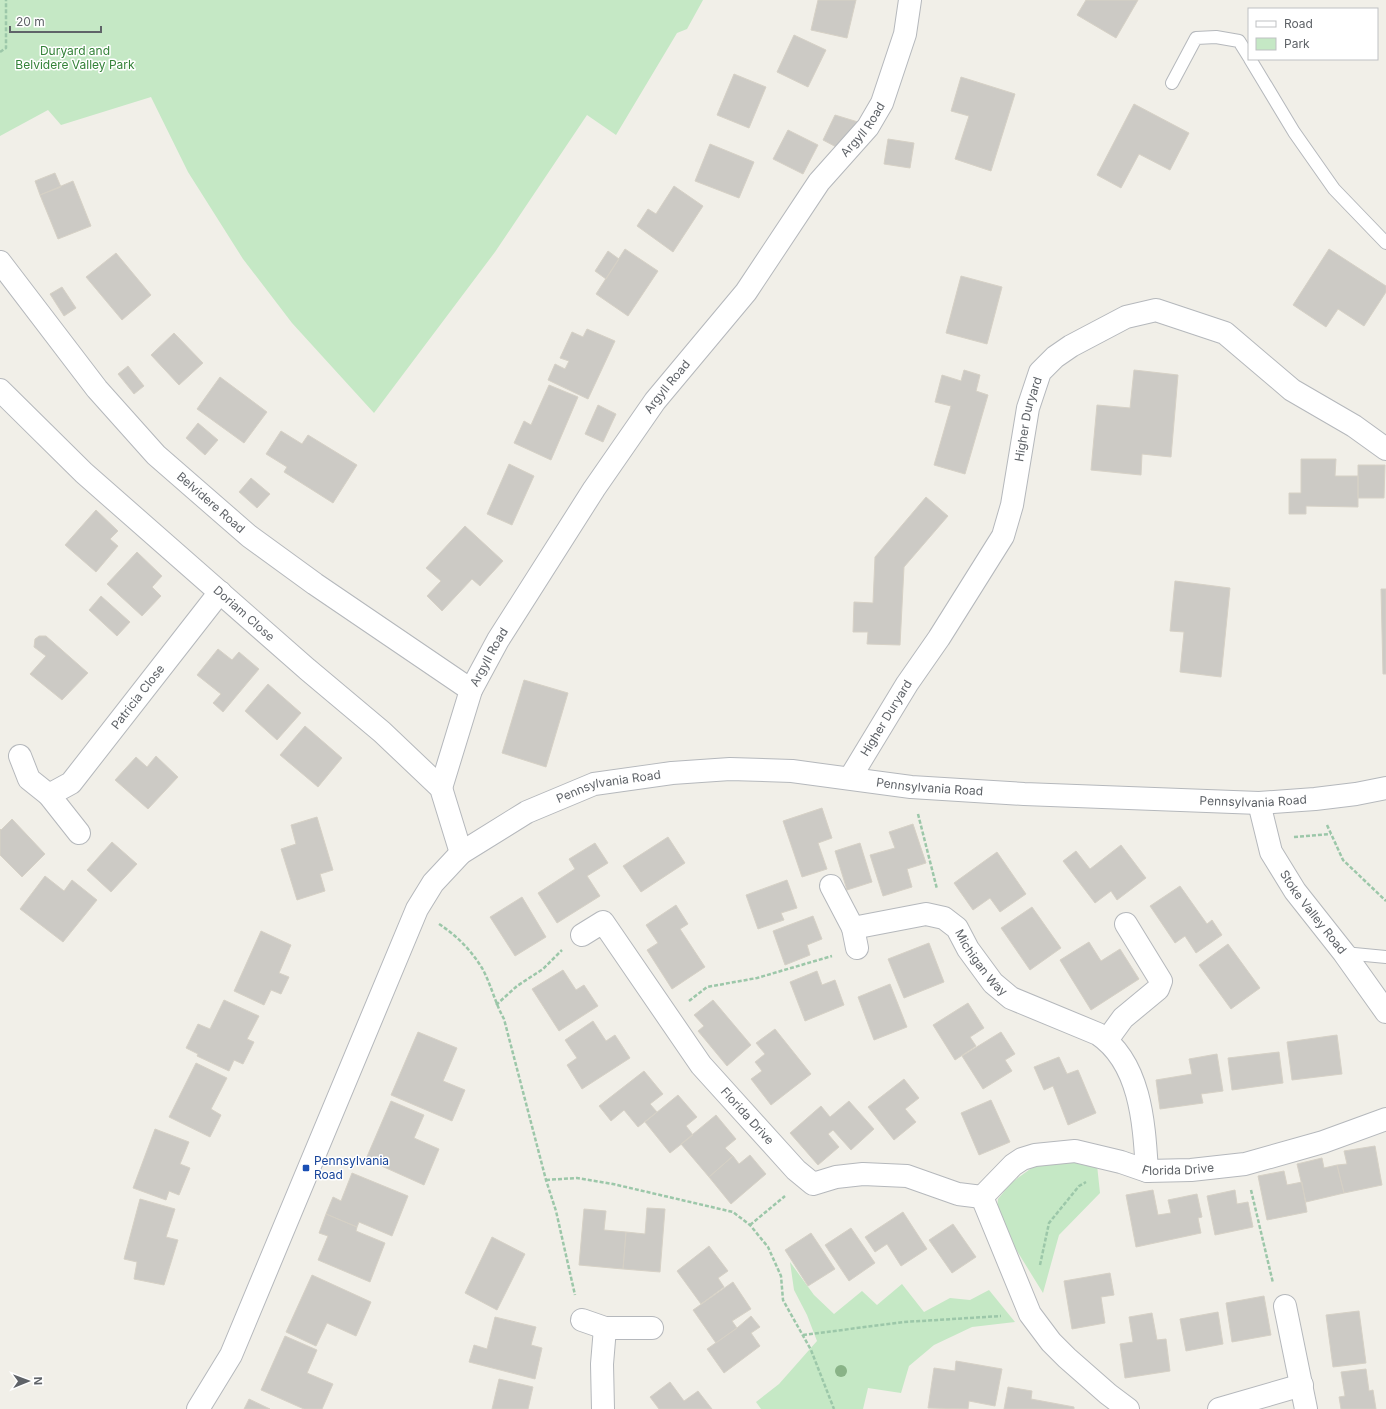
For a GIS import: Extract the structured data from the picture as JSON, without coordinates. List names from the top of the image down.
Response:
{
  "streets": {
    "street": [
      "Argyll Road",
      "Higher Duryard",
      "Belvidere Road",
      "Doriam Close",
      "Patricia Close",
      "Pennsylvania Road",
      "Stoke Valley Road",
      "Michigan Way",
      "Florida Drive"
    ]
  },
  "crossings": [
    ["Argyll Road", "Belvidere Road"],
    ["Argyll Road", "Doriam Close"],
    ["Higher Duryard", "Pennsylvania Road"],
    ["Doriam Close", "Patricia Close"],
    ["Doriam Close", "Pennsylvania Road"],
    ["Pennsylvania Road", "Stoke Valley Road"],
    ["Michigan Way", "Florida Drive"]
  ],
  "parks": ["Duryard and Belvidere Valley Park"],
  "places": {
    "transit": ["Pennsylvania Road"]
  },
  "legend": ["Road", "Park"],
  "scale_bar": "20 m",
  "north": "right"
}
